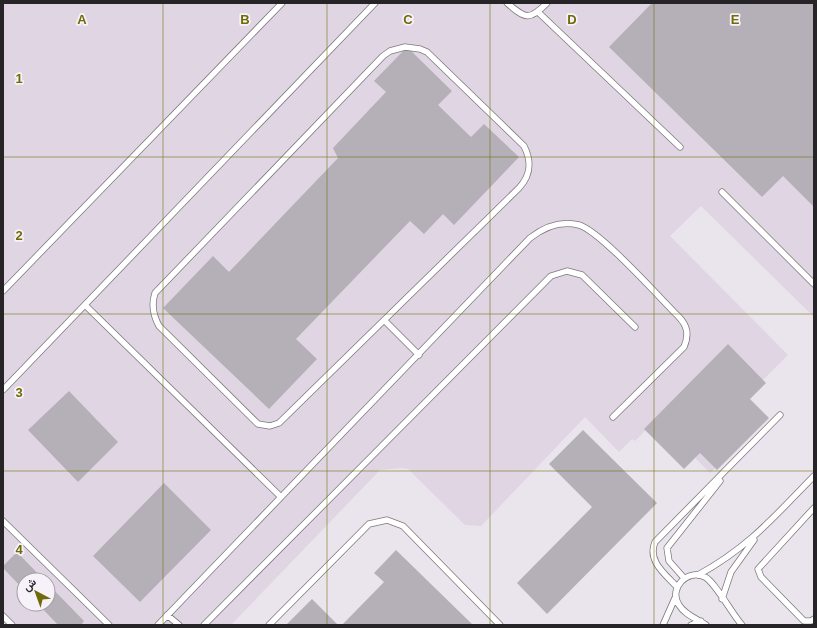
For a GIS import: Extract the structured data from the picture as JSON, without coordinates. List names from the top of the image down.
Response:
{
  "north": "top left",
  "grid": {
    "columns": [
      "A",
      "B",
      "C",
      "D",
      "E"
    ],
    "rows": [
      "1",
      "2",
      "3",
      "4"
    ]
  }
}
